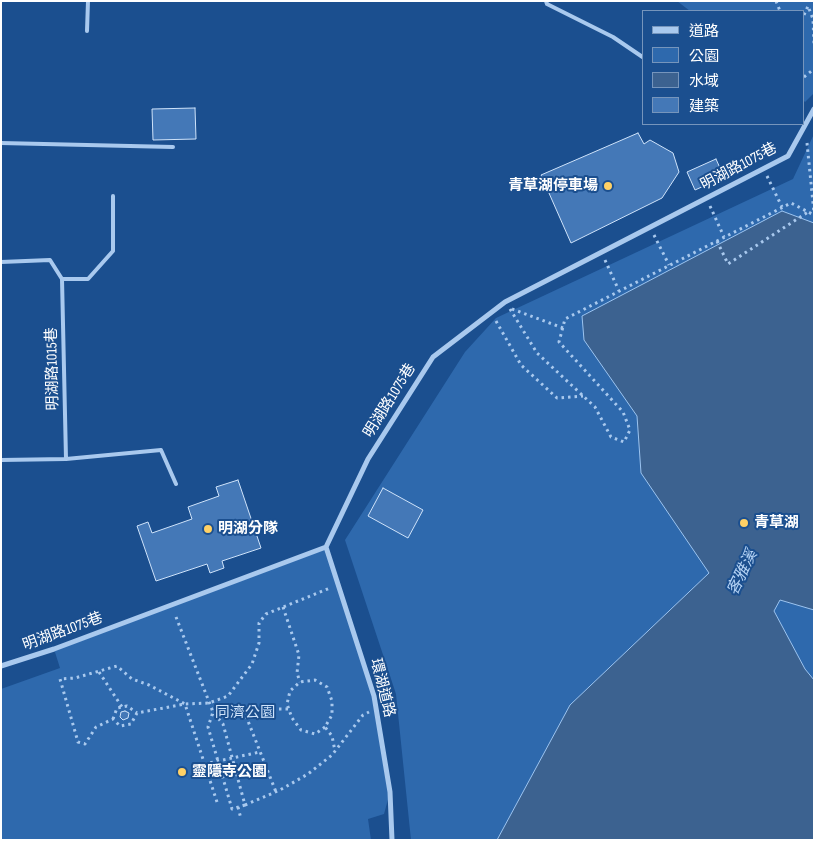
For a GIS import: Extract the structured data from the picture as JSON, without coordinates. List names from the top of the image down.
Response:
{
  "streets": {
    "street": ["明湖路1075巷", "環湖道路"],
    "lane": ["明湖路1015巷"]
  },
  "crossings": [
    ["明湖路1075巷", "環湖道路"]
  ],
  "water": ["客雅溪"],
  "parks": ["同濟公園"],
  "places": [
    "青草湖停車場",
    "青草湖",
    "明湖分隊",
    "靈隱寺公園"
  ],
  "legend": [
    "道路",
    "公園",
    "水域",
    "建築"
  ]
}
